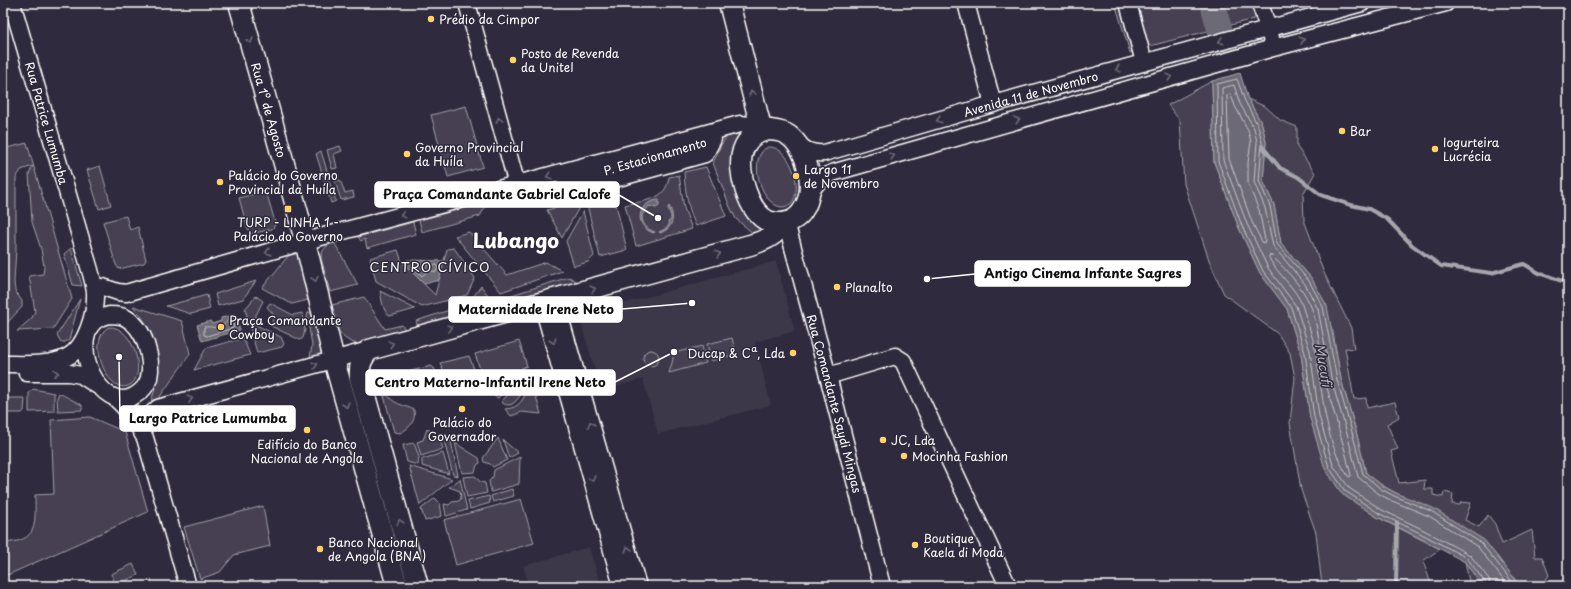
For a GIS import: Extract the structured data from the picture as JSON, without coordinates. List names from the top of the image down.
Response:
{
  "streets": {
    "main road": ["Rua 1º de Agosto"],
    "street": [
      "Avenida 11 de Novembro",
      "Rua Patrice Lumumba",
      "P. Estacionamento",
      "Rua Comandante Saydi Mingas"
    ]
  },
  "crossings": [
    ["Avenida 11 de Novembro", "Rua Comandante Saydi Mingas"]
  ],
  "districts": ["Lubango", "CENTRO CÍVICO"],
  "water": ["Mucufi"],
  "places": {
    "other": [
      "Prédio da Cimpor",
      "Posto de Revenda da Unitel",
      "Bar",
      "Iogurteira Lucrécia",
      "Governo Provincial da Huíla",
      "Largo 11 de Novembro",
      "Palácio do Governo Provincial da Huíla",
      "Praça Comandante Gabriel Calofe",
      "Antigo Cinema Infante Sagres",
      "Planalto",
      "Maternidade Irene Neto",
      "Praça Comandante Cowboy",
      "Centro Materno-Infantil Irene Neto",
      "Ducap & Cª, Lda",
      "Largo Patrice Lumumba",
      "Palácio do Governador",
      "Edifício do Banco Nacional de Angola",
      "JC, Lda",
      "Mocinha Fashion",
      "Boutique Kaela di Moda",
      "Banco Nacional de Angola (BNA)"
    ],
    "transit": ["TURP - LINHA 1 - Palácio do Governo"]
  }
}
